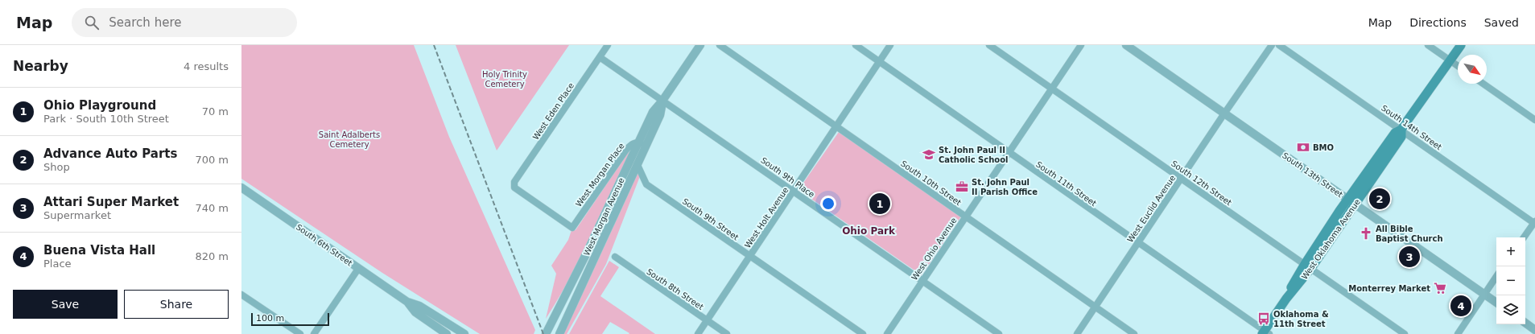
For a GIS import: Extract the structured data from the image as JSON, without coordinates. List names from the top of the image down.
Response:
{
  "streets": {
    "main road": ["West Oklahoma Avenue"],
    "street": [
      "West Eden Place",
      "South 14th Street",
      "West Morgan Place",
      "South 13th Street",
      "South 9th Place",
      "South 10th Street",
      "South 12th Street",
      "South 11th Street",
      "West Euclid Avenue",
      "West Morgan Avenue",
      "West Holt Avenue",
      "South 9th Street",
      "South 6th Street",
      "West Ohio Avenue",
      "South 8th Street"
    ]
  },
  "crossings": [
    ["West Eden Place", "West Morgan Place"],
    ["West Eden Place", "South 9th Place"],
    ["South 14th Street", "West Oklahoma Avenue"],
    ["West Morgan Place", "West Morgan Avenue"],
    ["South 13th Street", "West Euclid Avenue"],
    ["South 13th Street", "West Oklahoma Avenue"],
    ["South 9th Place", "West Morgan Avenue"],
    ["South 9th Place", "West Holt Avenue"],
    ["South 9th Place", "West Ohio Avenue"],
    ["South 10th Street", "West Euclid Avenue"],
    ["South 10th Street", "West Holt Avenue"],
    ["South 10th Street", "West Ohio Avenue"],
    ["South 12th Street", "West Euclid Avenue"],
    ["South 12th Street", "West Oklahoma Avenue"],
    ["South 12th Street", "West Ohio Avenue"],
    ["South 11th Street", "West Euclid Avenue"],
    ["South 11th Street", "West Holt Avenue"],
    ["South 11th Street", "West Oklahoma Avenue"],
    ["South 11th Street", "West Ohio Avenue"],
    ["West Morgan Avenue", "South 9th Street"],
    ["West Holt Avenue", "South 9th Street"],
    ["West Holt Avenue", "South 8th Street"]
  ],
  "districts": ["Ohio Park"],
  "parks": ["Holy Trinity Cemetery", "Saint Adalberts Cemetery"],
  "places": {
    "bank": ["BMO"],
    "school or university": ["St. John Paul II Catholic School"],
    "office": ["St. John Paul II Parish Office"],
    "church": ["All Bible Baptist Church"],
    "supermarket": ["Monterrey Market"],
    "bus stop": ["Oklahoma & 11th Street"]
  },
  "scale_bar": "100 m",
  "north": "bottom right",
  "page": {
    "header": "Map",
    "search": "Search here",
    "nav": ["Map", "Directions", "Saved"],
    "heading": ["Nearby", "4 results"],
    "list": [
      {
        "mark": "1",
        "name": "Ohio Playground",
        "note": "Park · South 10th Street",
        "value": "70 m"
      },
      {
        "mark": "2",
        "name": "Advance Auto Parts",
        "note": "Shop",
        "value": "700 m"
      },
      {
        "mark": "3",
        "name": "Attari Super Market",
        "note": "Supermarket",
        "value": "740 m"
      },
      {
        "mark": "4",
        "name": "Buena Vista Hall",
        "note": "Place",
        "value": "820 m"
      }
    ],
    "pins": [
      "2",
      "1",
      "3",
      "4"
    ],
    "map_buttons": ["+", "−"],
    "buttons": ["Save", "Share"],
    "scale": "100 m"
  }
}
